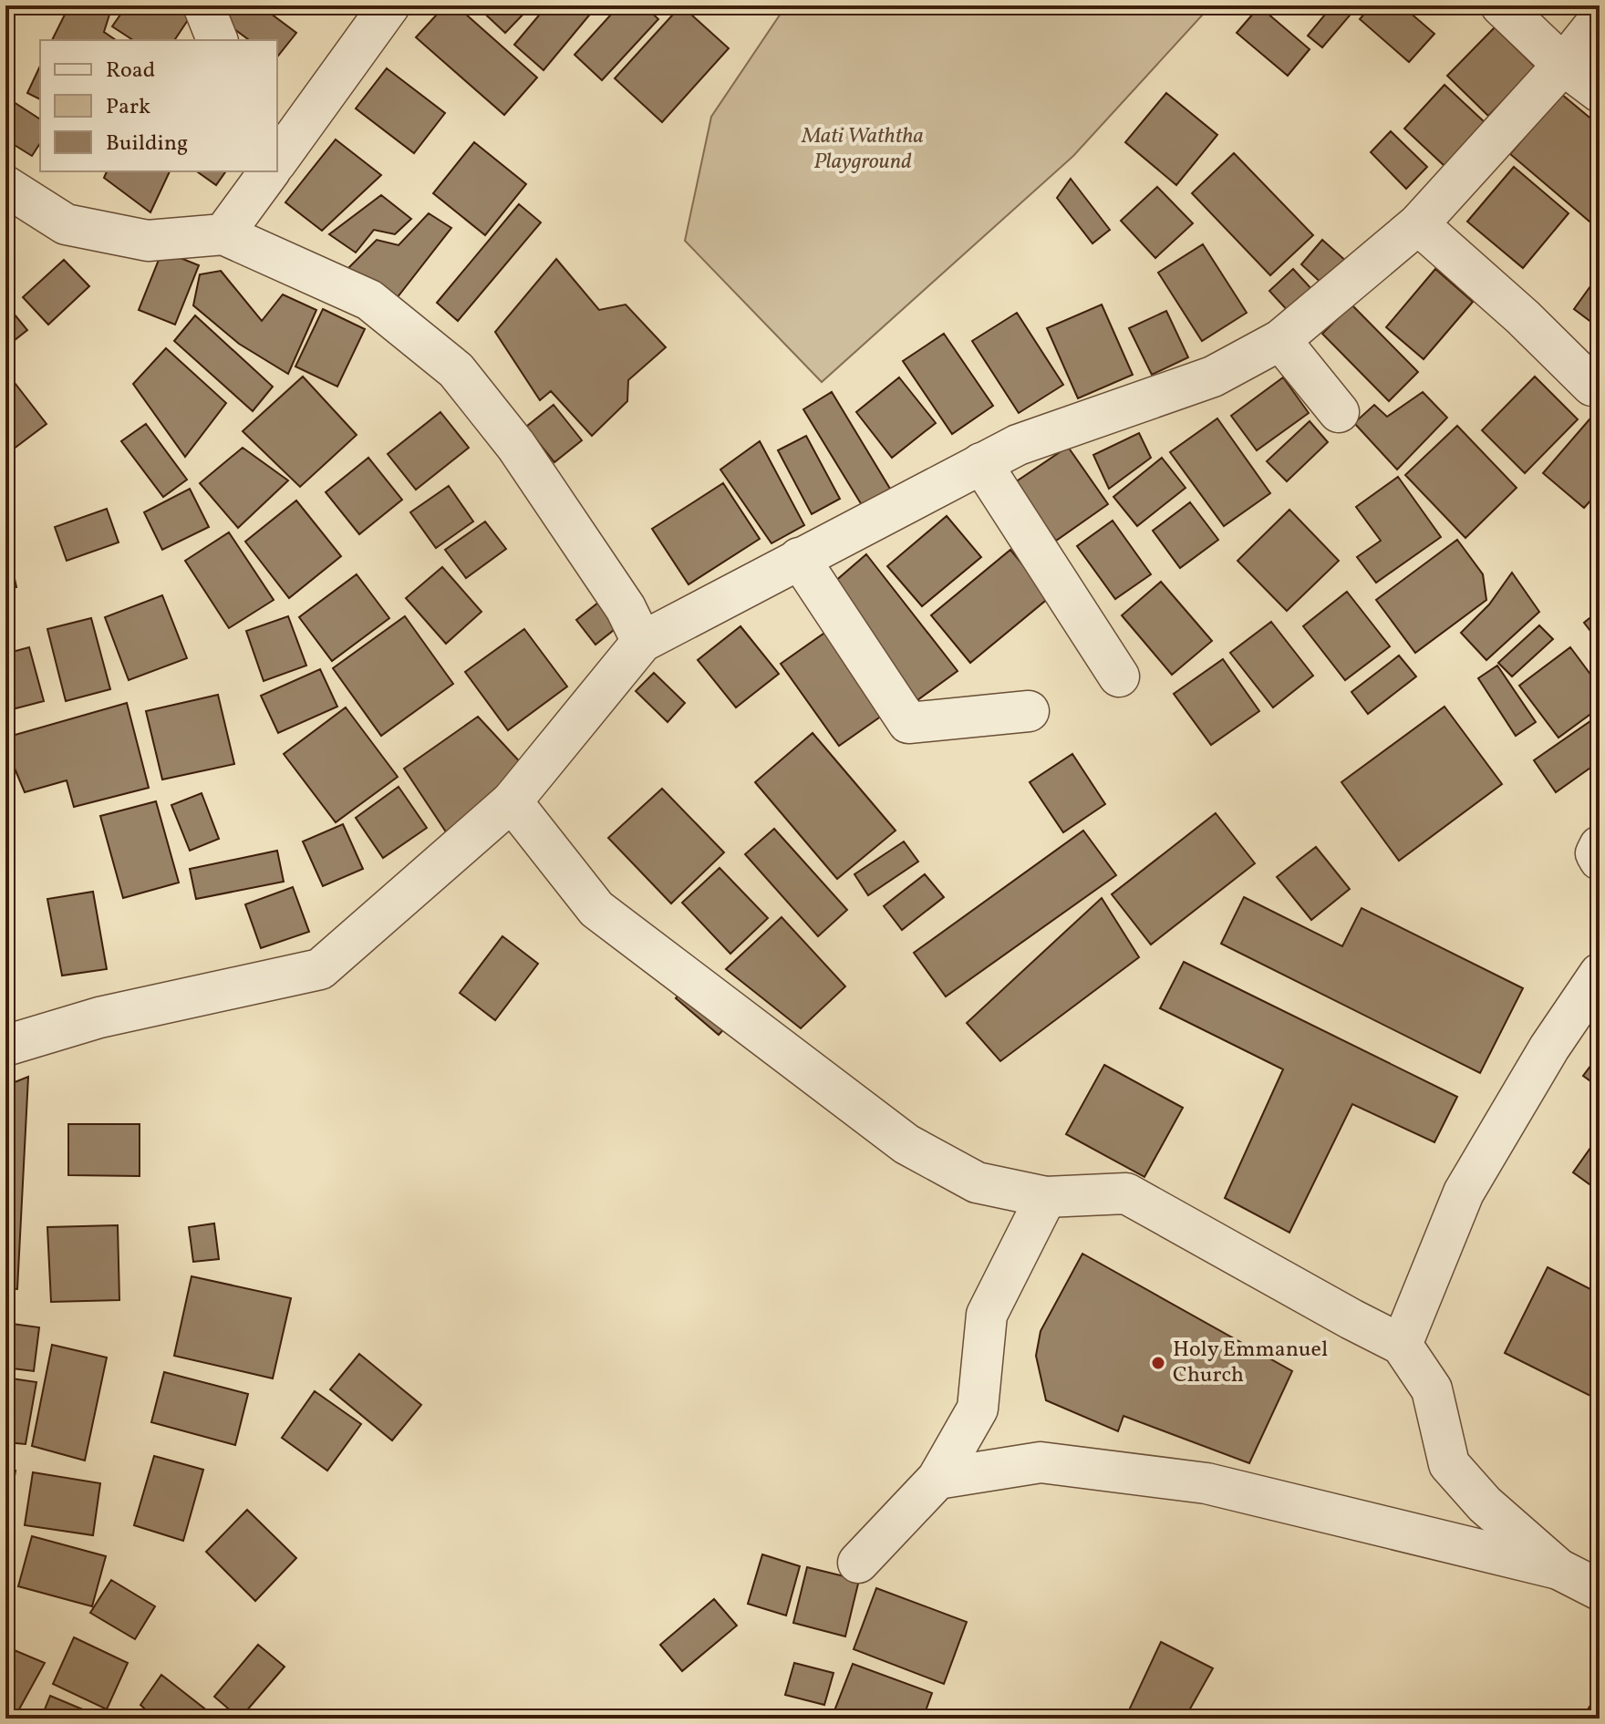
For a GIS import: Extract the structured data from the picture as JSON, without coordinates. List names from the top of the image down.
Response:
{
  "parks": ["Mati Waththa Playground"],
  "places": ["Holy Emmanuel Church"],
  "legend": ["Road", "Park", "Building"]
}
